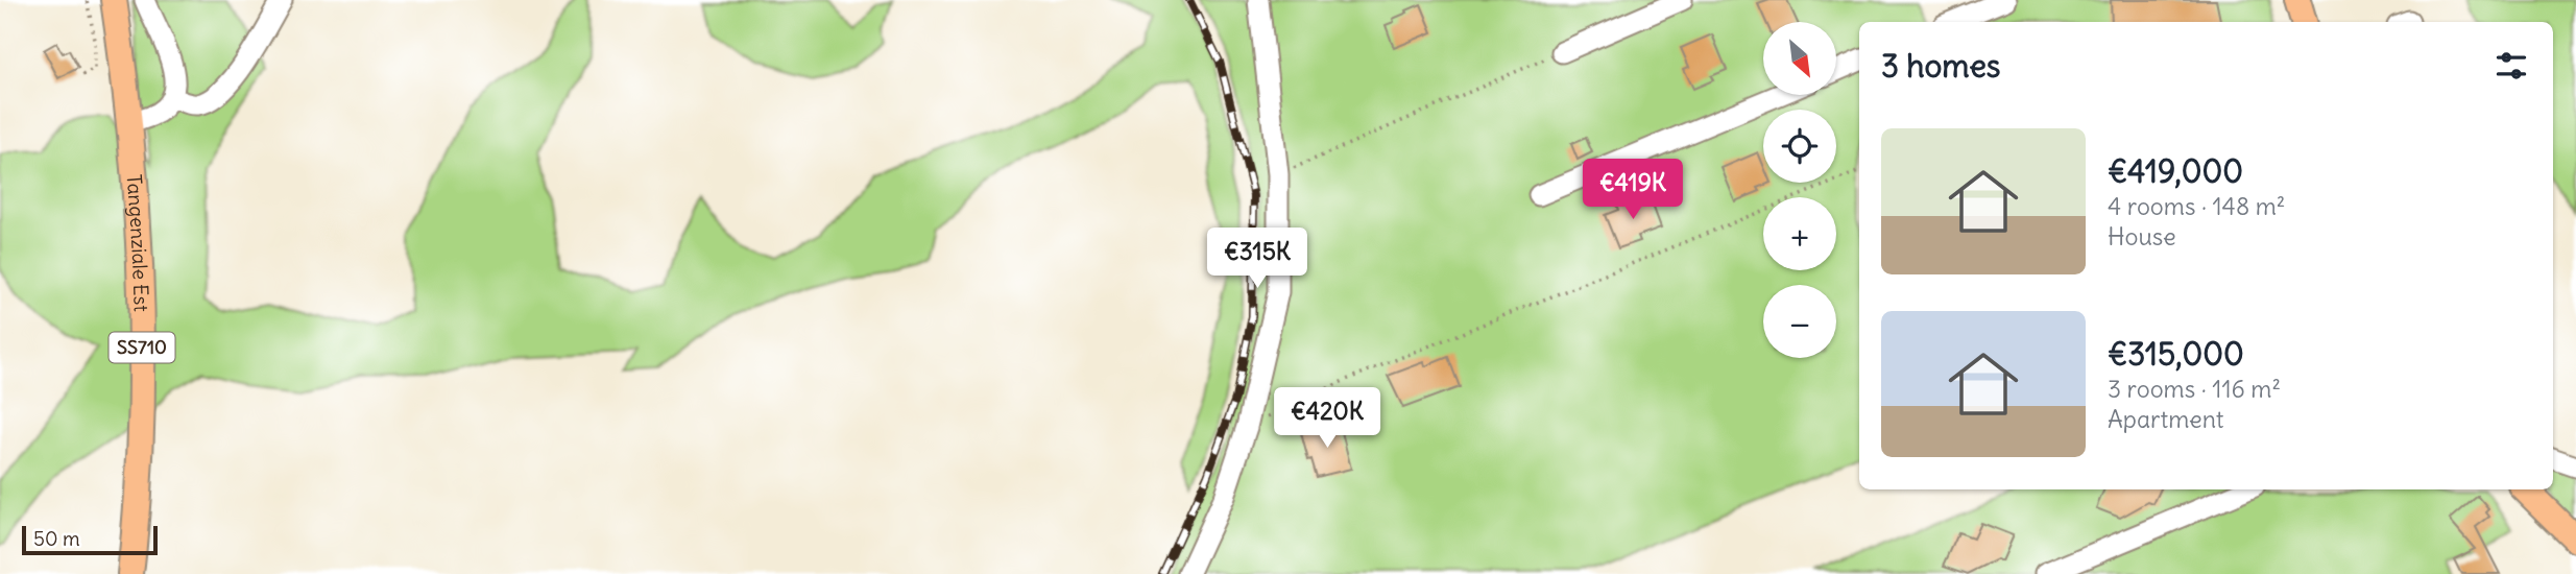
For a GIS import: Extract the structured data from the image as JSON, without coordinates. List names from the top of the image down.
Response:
{
  "streets": {
    "main road": ["Tangenziale Est", "SS710"]
  },
  "scale_bar": "50 m",
  "north": "bottom right",
  "page": {
    "map_buttons": ["+", "−"],
    "heading": "3 homes",
    "list": [
      {
        "name": "€419,000",
        "note": "4 rooms · 148 m² · House"
      },
      {
        "name": "€315,000",
        "note": "3 rooms · 116 m² · Apartment"
      }
    ],
    "price": ["€419K", "€315K", "€420K"],
    "scale": "50 m"
  }
}
